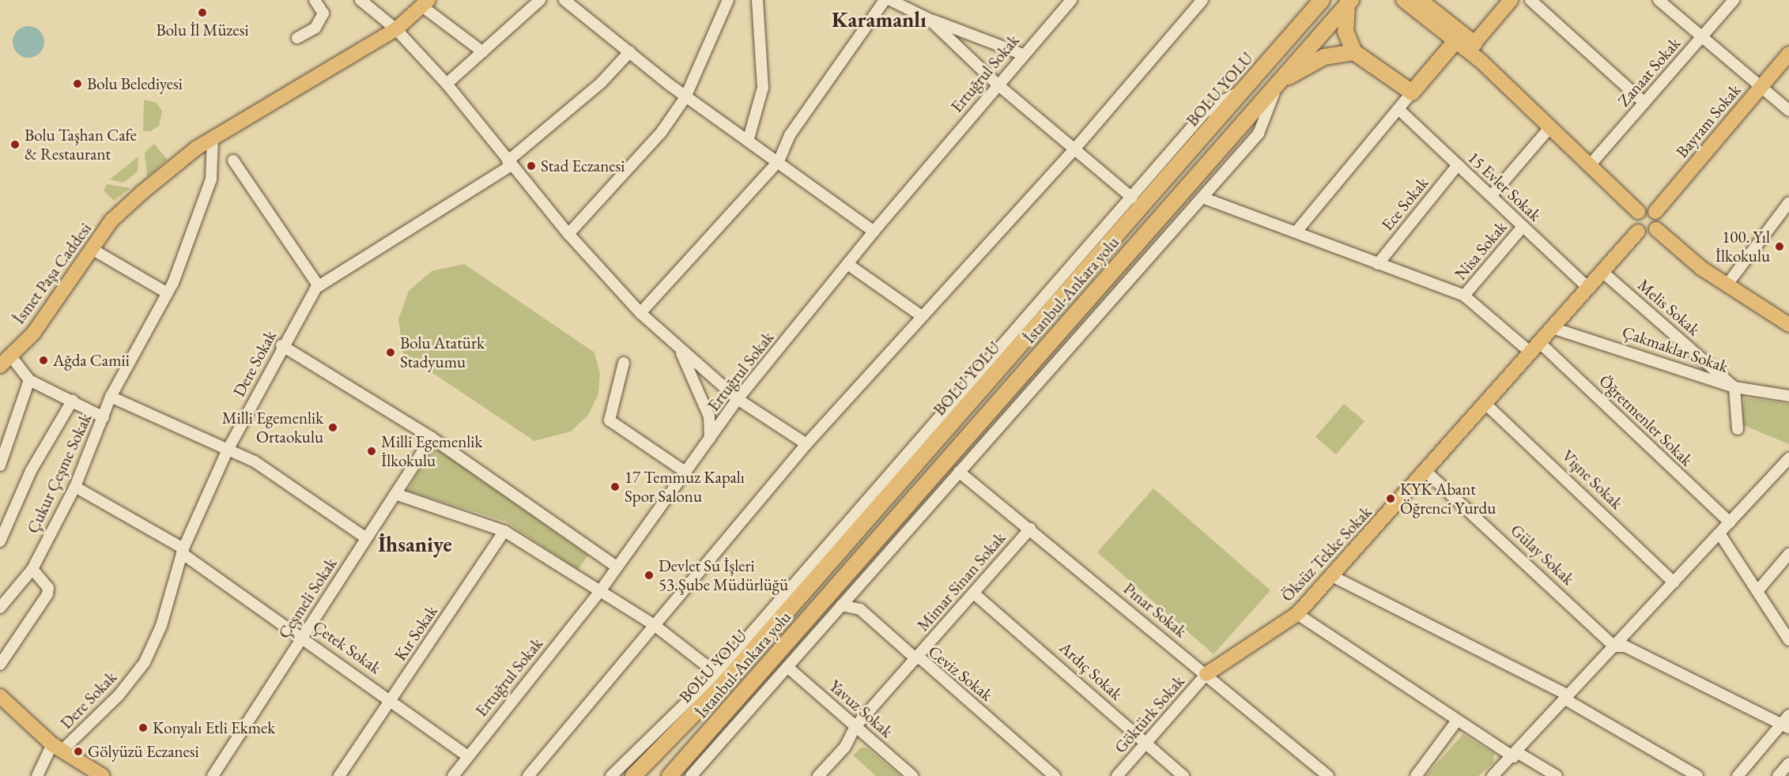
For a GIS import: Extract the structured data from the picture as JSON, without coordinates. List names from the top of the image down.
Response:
{
  "streets": {
    "highway": ["BOLU YOLU", "İstanbul-Ankara yolu"],
    "main road": ["Bayram Sokak", "İsmet Paşa Caddesi", "Öksüz Tekke Sokak"],
    "street": [
      "Zanaat Sokak",
      "Ertuğrul Sokak",
      "15 Evler Sokak",
      "Ece Sokak",
      "Nisa Sokak",
      "Melis Sokak",
      "Çakmaklar Sokak",
      "Dere Sokak",
      "Öğretmenler Sokak",
      "Çukur Çeşme Sokak",
      "Vişne Sokak",
      "Gülay Sokak",
      "Mimar Sinan Sokak",
      "Çeşmeli Sokak",
      "Pınar Sokak",
      "Kır Sokak",
      "Çetek Sokak",
      "Ardıç Sokak",
      "Ceviz Sokak",
      "Yavuz Sokak",
      "Göktürk Sokak"
    ]
  },
  "crossings": [
    ["Ertuğrul Sokak", "Çetek Sokak"],
    ["15 Evler Sokak", "Ece Sokak"],
    ["15 Evler Sokak", "Nisa Sokak"],
    ["Nisa Sokak", "Öğretmenler Sokak"],
    ["İsmet Paşa Caddesi", "Çukur Çeşme Sokak"],
    ["Melis Sokak", "Çakmaklar Sokak"],
    ["Dere Sokak", "Çetek Sokak"],
    ["Öğretmenler Sokak", "Öksüz Tekke Sokak"],
    ["Çukur Çeşme Sokak", "Çetek Sokak"],
    ["Vişne Sokak", "Öksüz Tekke Sokak"],
    ["Öksüz Tekke Sokak", "Gülay Sokak"],
    ["Öksüz Tekke Sokak", "Pınar Sokak"],
    ["Öksüz Tekke Sokak", "Göktürk Sokak"],
    ["Mimar Sinan Sokak", "Pınar Sokak"],
    ["Mimar Sinan Sokak", "Ardıç Sokak"],
    ["Mimar Sinan Sokak", "Ceviz Sokak"],
    ["Mimar Sinan Sokak", "Yavuz Sokak"],
    ["Çeşmeli Sokak", "Çetek Sokak"],
    ["Pınar Sokak", "Göktürk Sokak"],
    ["Kır Sokak", "Çetek Sokak"],
    ["Ardıç Sokak", "Göktürk Sokak"]
  ],
  "districts": ["Karamanlı", "İhsaniye"],
  "places": [
    "Bolu İl Müzesi",
    "Bolu Belediyesi",
    "Bolu Taşhan Cafe & Restaurant",
    "Stad Eczanesi",
    "100. Yıl İlkokulu",
    "Bolu Atatürk Stadyumu",
    "Ağda Camii",
    "Milli Egemenlik Ortaokulu",
    "Milli Egemenlik İlkokulu",
    "17 Temmuz Kapalı Spor Salonu",
    "KYK Abant Öğrenci Yurdu",
    "Devlet Su İşleri 53.Şube Müdürlüğü",
    "Konyalı Etli Ekmek",
    "Gölyüzü Eczanesi"
  ]
}
